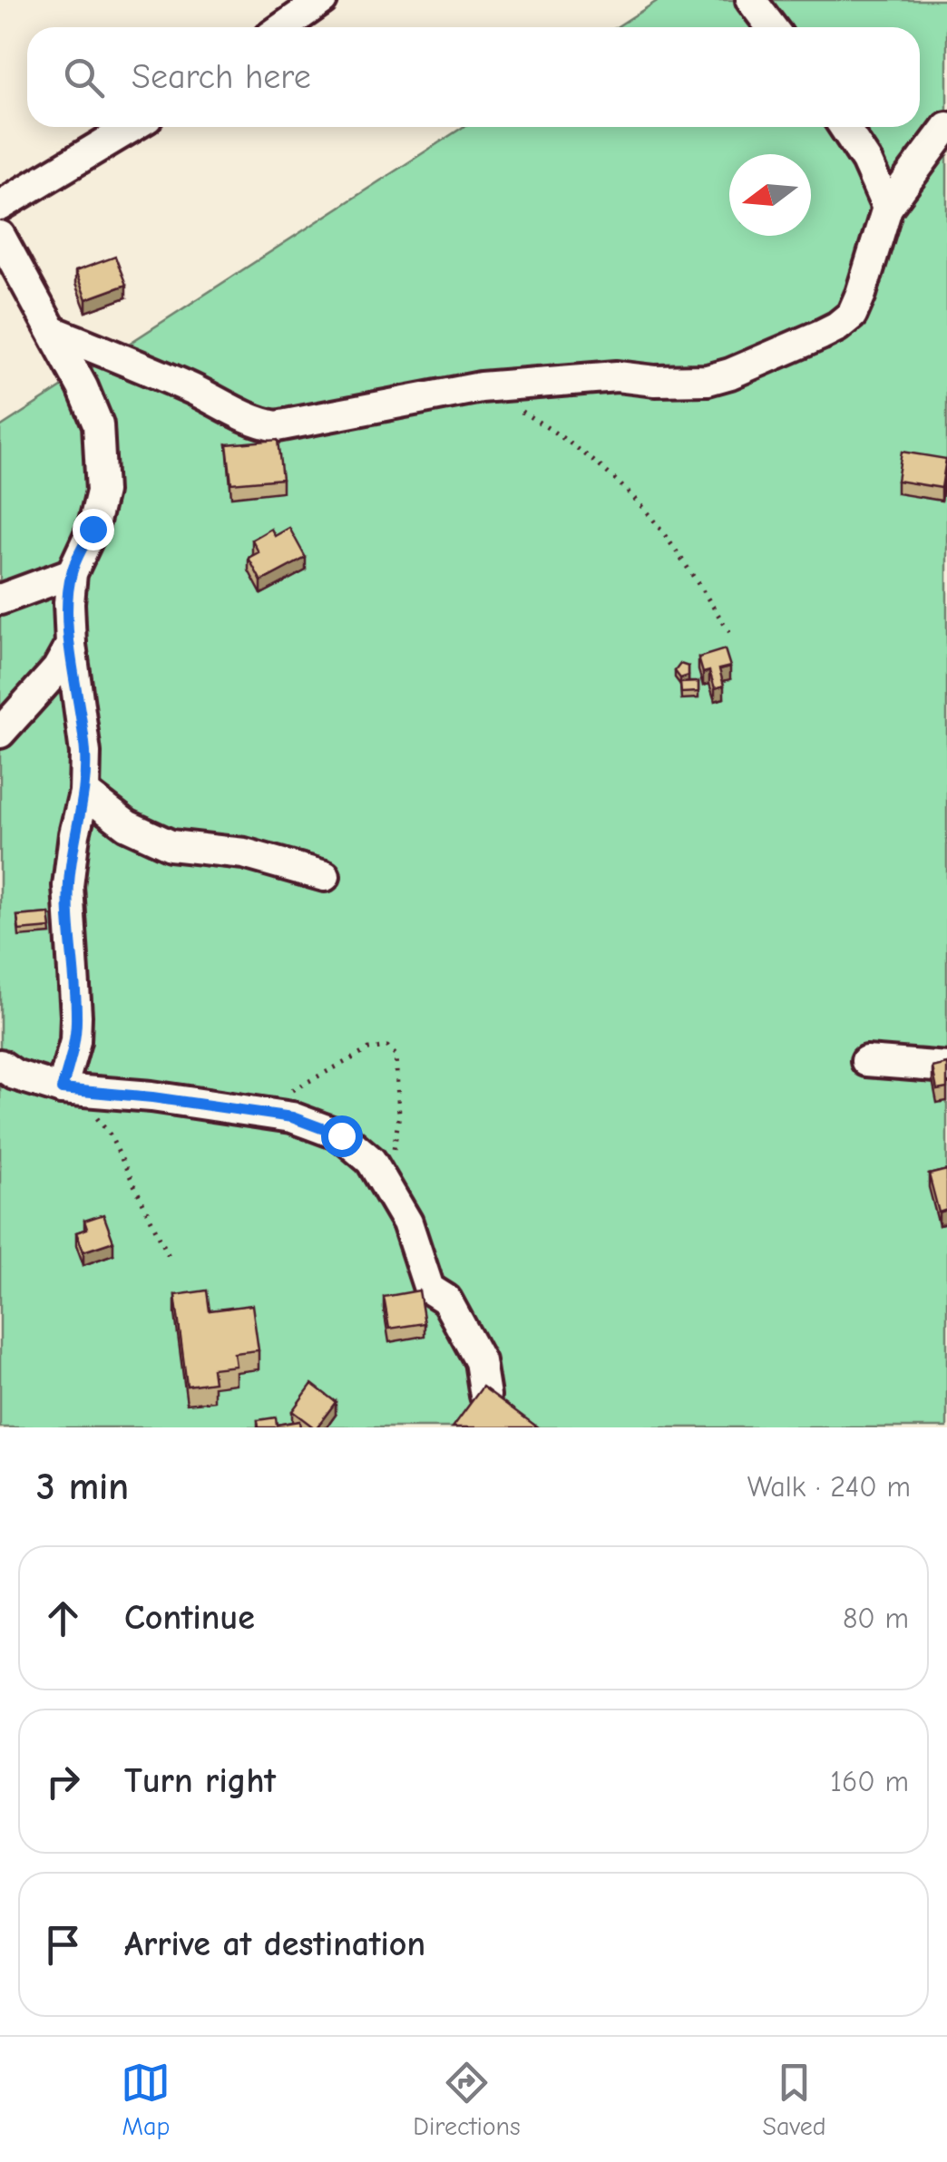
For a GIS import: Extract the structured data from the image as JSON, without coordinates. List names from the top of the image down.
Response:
{
  "north": "left",
  "page": {
    "search": "Search here",
    "heading": ["3 min", "Walk · 240 m"],
    "list": [
      ["Continue", "80 m"],
      ["Turn right", "160 m"],
      "Arrive at destination"
    ],
    "nav": ["Map", "Directions", "Saved"]
  }
}
